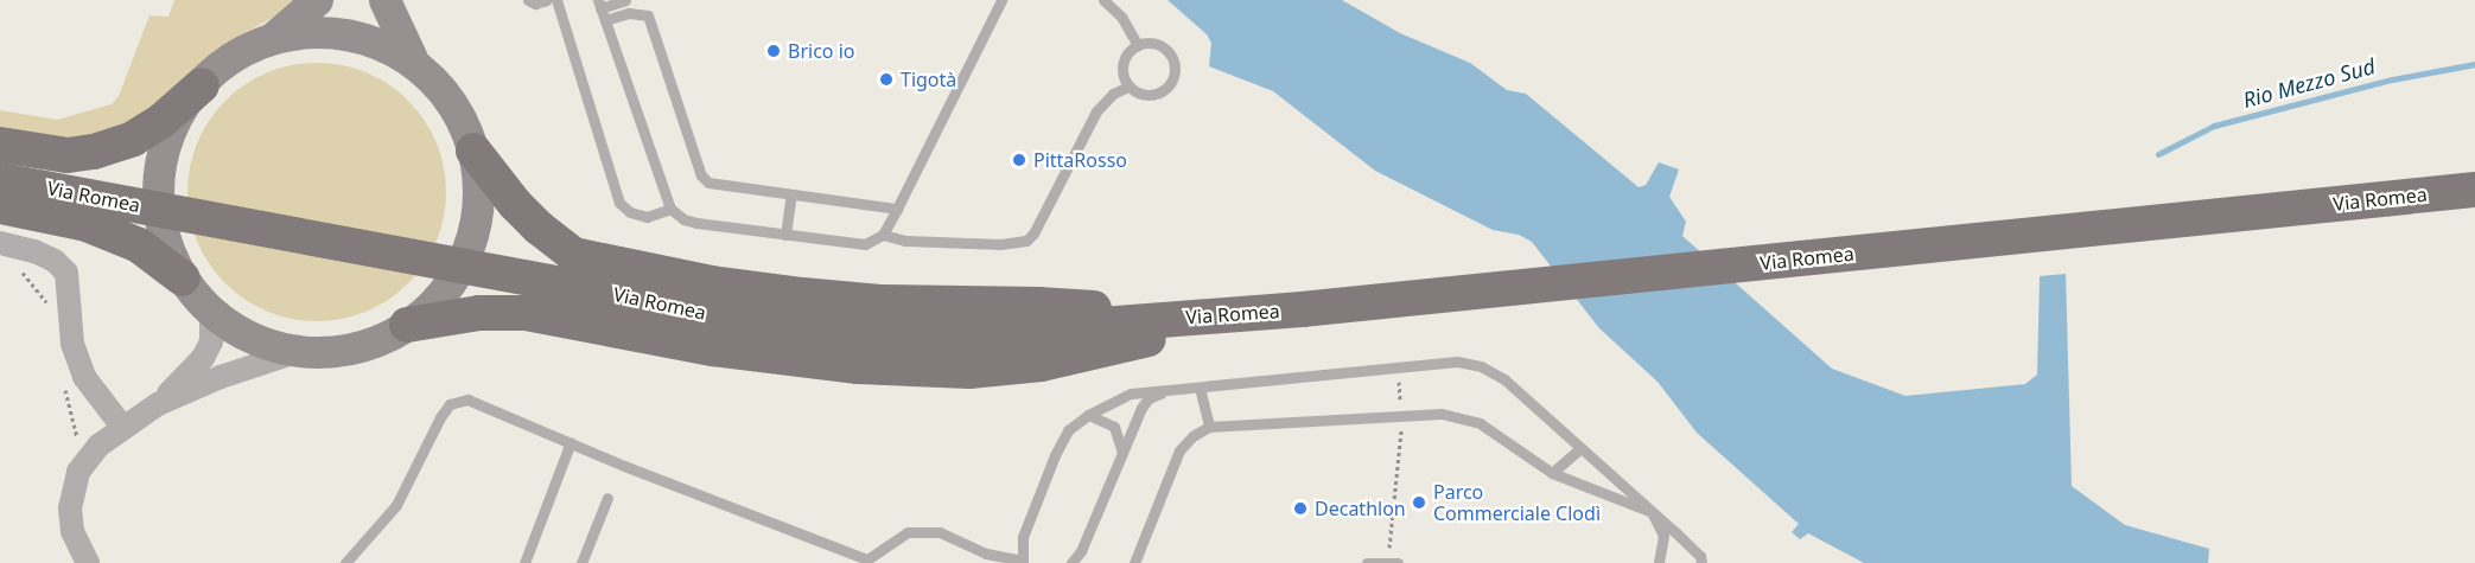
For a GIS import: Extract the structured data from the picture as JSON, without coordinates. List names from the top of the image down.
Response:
{
  "streets": {
    "main road": ["Via Romea"]
  },
  "water": ["Rio Mezzo Sud"],
  "places": [
    "Brico io",
    "Tigotà",
    "PittaRosso",
    "Parco Commerciale Clodì",
    "Decathlon"
  ]
}
